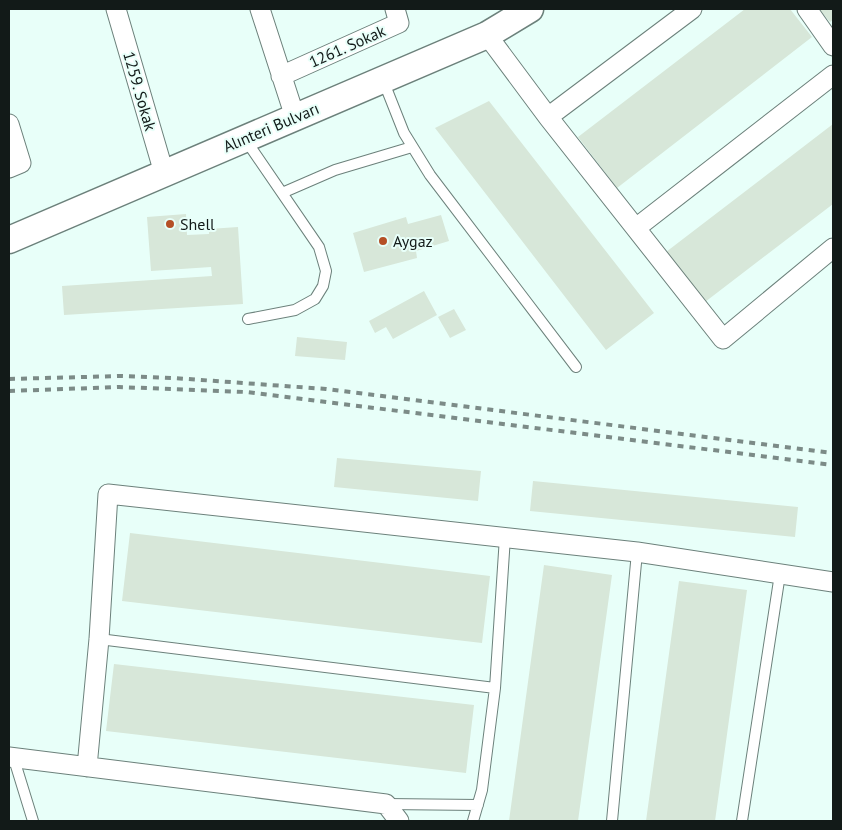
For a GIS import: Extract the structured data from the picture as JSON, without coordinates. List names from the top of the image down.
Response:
{
  "streets": {
    "main road": ["Alınteri Bulvarı"],
    "street": ["1261. Sokak", "1259. Sokak"]
  },
  "crossings": [
    ["1259. Sokak", "Alınteri Bulvarı"]
  ],
  "places": ["Shell", "Aygaz"]
}
